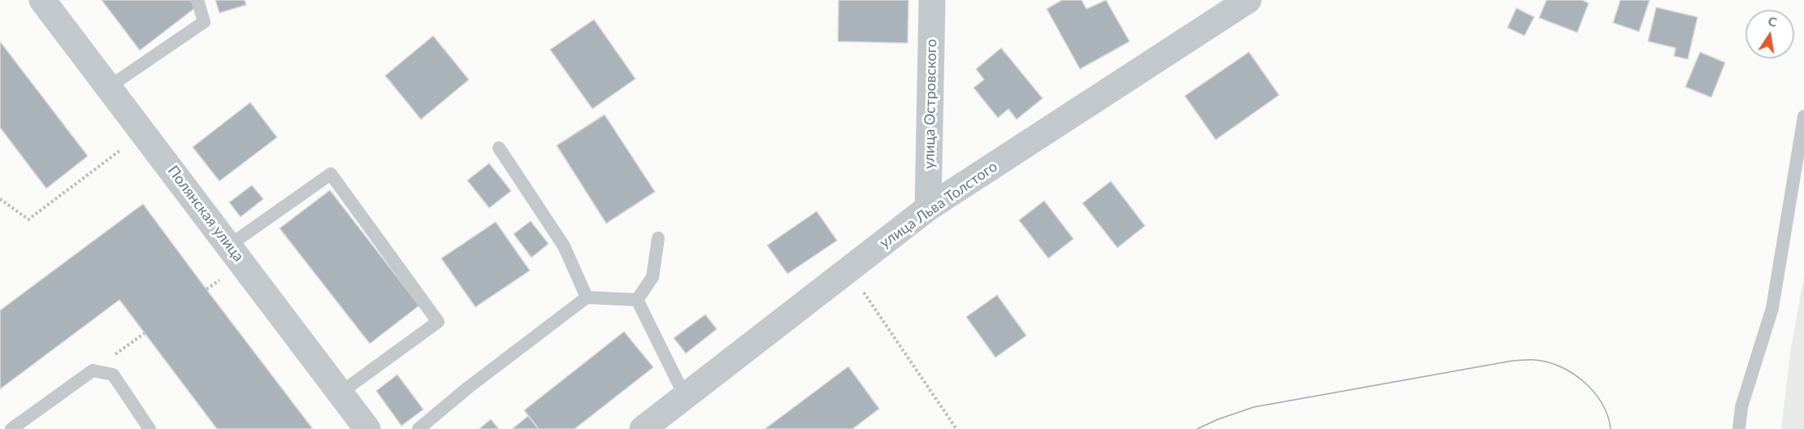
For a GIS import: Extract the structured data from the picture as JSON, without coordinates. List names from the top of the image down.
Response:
{
  "streets": {
    "street": ["улица Островского", "улица Льва Толстого", "Полянская улица"]
  },
  "crossings": [
    ["улица Островского", "улица Льва Толстого"]
  ],
  "north": "top"
}
